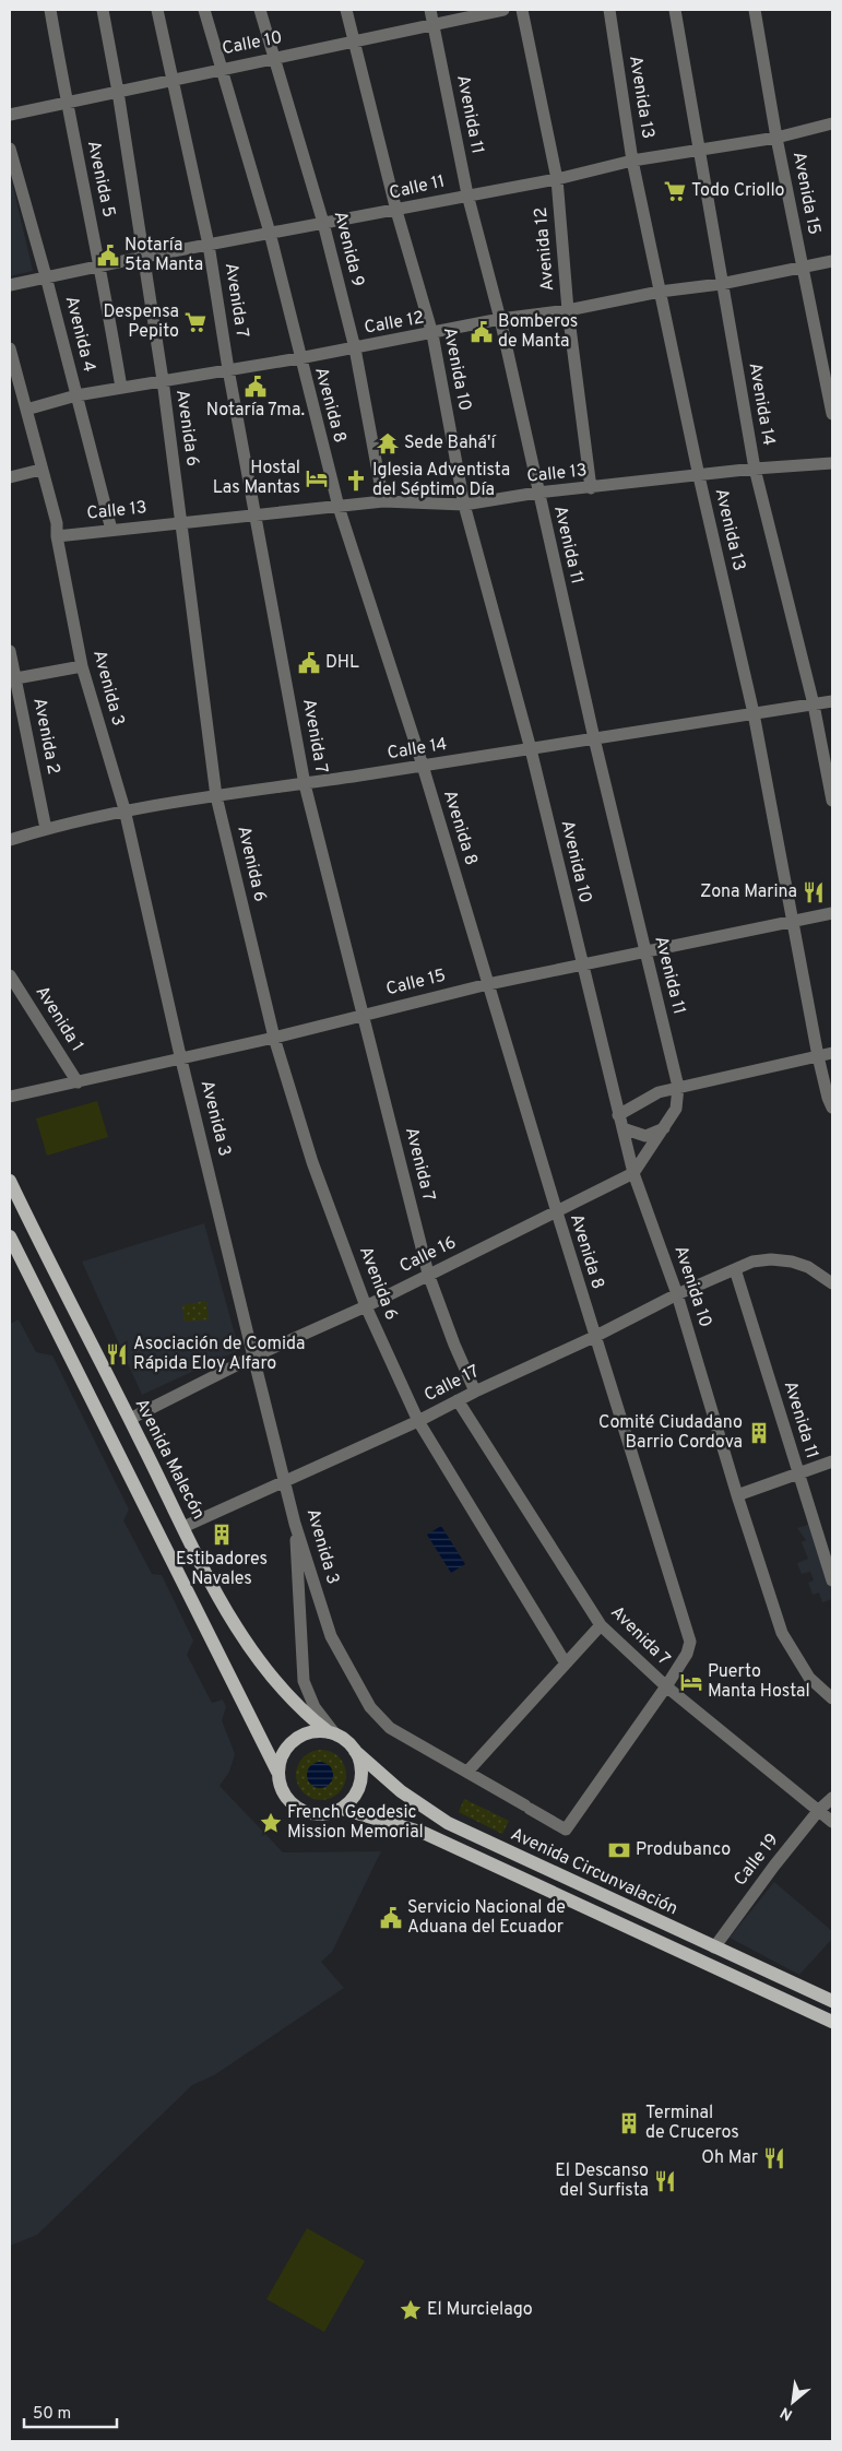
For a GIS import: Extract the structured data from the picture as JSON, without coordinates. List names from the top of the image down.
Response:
{
  "streets": {
    "main road": ["Avenida Malecón", "Avenida Circunvalación"],
    "street": [
      "Calle 10",
      "Avenida 13",
      "Avenida 11",
      "Avenida 5",
      "Calle 11",
      "Avenida 15",
      "Avenida 9",
      "Avenida 12",
      "Avenida 7",
      "Calle 12",
      "Avenida 4",
      "Avenida 10",
      "Avenida 14",
      "Avenida 8",
      "Avenida 6",
      "Calle 13",
      "Avenida 3",
      "Avenida 2",
      "Calle 14",
      "Calle 15",
      "Avenida 1",
      "Calle 16",
      "Calle 17",
      "Calle 19"
    ]
  },
  "crossings": [
    ["Calle 10", "Avenida 11"],
    ["Calle 10", "Avenida 5"],
    ["Calle 10", "Avenida 9"],
    ["Calle 10", "Avenida 7"],
    ["Calle 10", "Avenida 10"],
    ["Calle 10", "Avenida 8"],
    ["Calle 10", "Avenida 6"],
    ["Avenida 13", "Calle 11"],
    ["Avenida 13", "Calle 12"],
    ["Avenida 13", "Calle 13"],
    ["Avenida 13", "Calle 14"],
    ["Avenida 13", "Calle 15"],
    ["Avenida 11", "Calle 11"],
    ["Avenida 11", "Calle 12"],
    ["Avenida 11", "Calle 13"],
    ["Avenida 11", "Calle 14"],
    ["Avenida 11", "Calle 15"],
    ["Avenida 11", "Calle 16"],
    ["Avenida 11", "Calle 17"],
    ["Avenida 5", "Calle 11"],
    ["Avenida 5", "Calle 12"],
    ["Calle 11", "Avenida 15"],
    ["Calle 11", "Avenida 9"],
    ["Calle 11", "Avenida 12"],
    ["Calle 11", "Avenida 7"],
    ["Calle 11", "Avenida 4"],
    ["Calle 11", "Avenida 10"],
    ["Calle 11", "Avenida 14"],
    ["Calle 11", "Avenida 8"],
    ["Calle 11", "Avenida 6"],
    ["Avenida 15", "Calle 12"],
    ["Avenida 9", "Calle 12"],
    ["Avenida 9", "Calle 13"],
    ["Avenida 12", "Calle 12"],
    ["Avenida 12", "Calle 13"],
    ["Avenida 7", "Calle 12"],
    ["Avenida 7", "Avenida 8"],
    ["Avenida 7", "Calle 13"],
    ["Avenida 7", "Avenida 3"],
    ["Avenida 7", "Calle 14"],
    ["Avenida 7", "Calle 15"],
    ["Avenida 7", "Calle 16"],
    ["Avenida 7", "Calle 17"],
    ["Avenida 7", "Calle 19"],
    ["Calle 12", "Avenida 4"],
    ["Calle 12", "Avenida 10"],
    ["Calle 12", "Avenida 14"],
    ["Calle 12", "Avenida 8"],
    ["Calle 12", "Avenida 6"],
    ["Calle 12", "Avenida 3"],
    ["Avenida 4", "Calle 13"],
    ["Avenida 10", "Calle 13"],
    ["Avenida 10", "Calle 14"],
    ["Avenida 10", "Calle 15"],
    ["Avenida 10", "Calle 16"],
    ["Avenida 10", "Calle 17"],
    ["Avenida 14", "Calle 13"],
    ["Avenida 14", "Calle 14"],
    ["Avenida 8", "Calle 13"],
    ["Avenida 8", "Avenida 3"],
    ["Avenida 8", "Calle 14"],
    ["Avenida 8", "Calle 15"],
    ["Avenida 8", "Calle 16"],
    ["Avenida 8", "Calle 17"],
    ["Avenida 6", "Calle 13"],
    ["Avenida 6", "Calle 14"],
    ["Avenida 6", "Calle 15"],
    ["Avenida 6", "Calle 16"],
    ["Avenida 6", "Calle 17"],
    ["Calle 13", "Avenida 3"],
    ["Avenida 3", "Calle 14"],
    ["Avenida 3", "Calle 15"],
    ["Avenida 3", "Calle 16"],
    ["Avenida 3", "Calle 17"],
    ["Avenida 2", "Calle 14"],
    ["Calle 15", "Avenida 1"],
    ["Calle 16", "Avenida Malecón"],
    ["Calle 17", "Avenida Malecón"],
    ["Avenida Malecón", "Avenida Circunvalación"],
    ["Calle 19", "Avenida Circunvalación"]
  ],
  "places": {
    "supermarket": ["Todo Criollo", "Despensa Pepito"],
    "public building": [
      "Notaría 5ta Manta",
      "Bomberos de Manta",
      "Notaría 7ma.",
      "DHL",
      "Servicio Nacional de Aduana del Ecuador"
    ],
    "temple": ["Sede Bahá'í"],
    "hotel": ["Hostal Las Mantas", "Puerto Manta Hostal"],
    "church": ["Iglesia Adventista del Séptimo Día"],
    "restaurant": [
      "Zona Marina",
      "Asociación de Comida Rápida Eloy Alfaro",
      "Oh Mar",
      "El Descanso del Surfista"
    ],
    "building": ["Comité Ciudadano Barrio Cordova", "Estibadores Navales", "Terminal de Cruceros"],
    "place": ["French Geodesic Mission Memorial", "El Murcielago"],
    "bank": ["Produbanco"]
  },
  "scale_bar": "50 m",
  "north": "bottom left"
}
